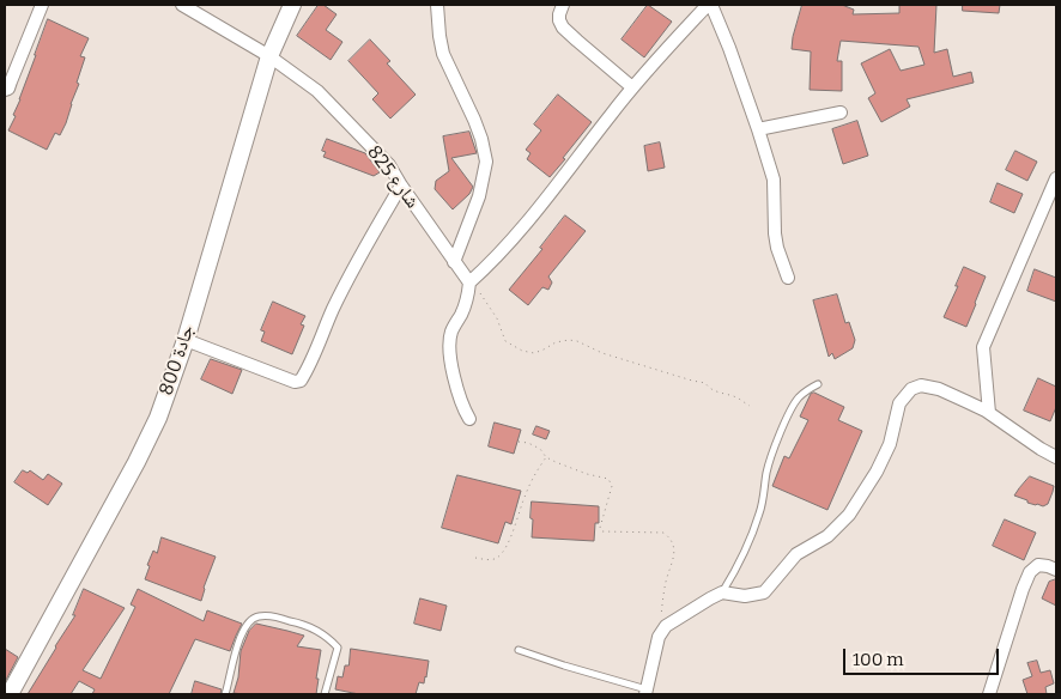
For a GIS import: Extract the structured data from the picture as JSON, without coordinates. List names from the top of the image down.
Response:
{
  "streets": {
    "main road": ["جادة 800"],
    "street": ["شارع 825"]
  },
  "crossings": [
    ["شارع 825", "جادة 800"]
  ],
  "scale_bar": "100 m"
}
